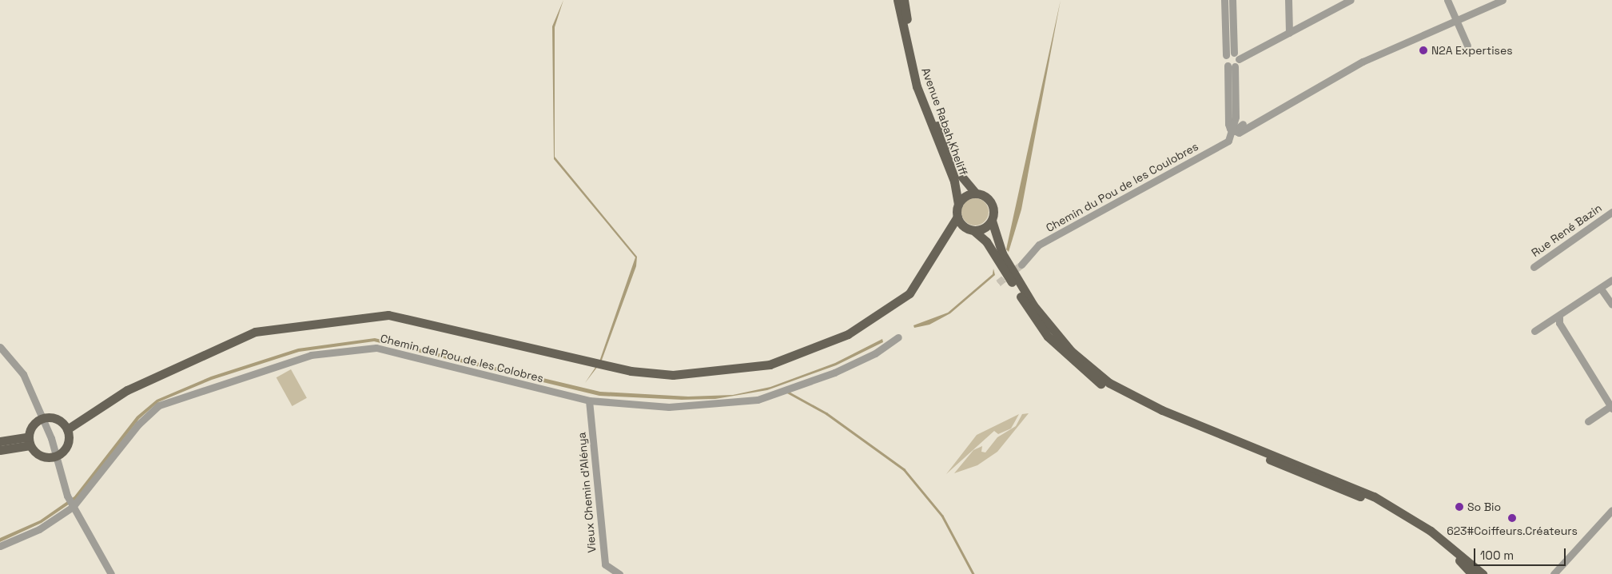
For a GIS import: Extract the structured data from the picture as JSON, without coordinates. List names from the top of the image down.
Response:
{
  "streets": {
    "main road": ["Avenue Rabah Kheliff"],
    "street": [
      "Chemin du Pou de les Coulobres",
      "Rue René Bazin",
      "Chemin del Pou de les Colobres",
      "Vieux Chemin d’Alénya"
    ]
  },
  "crossings": [
    ["Chemin del Pou de les Colobres", "Vieux Chemin d’Alénya"]
  ],
  "places": ["N2A Expertises", "So Bio", "623#Coiffeurs.Créateurs"],
  "scale_bar": "100 m"
}
